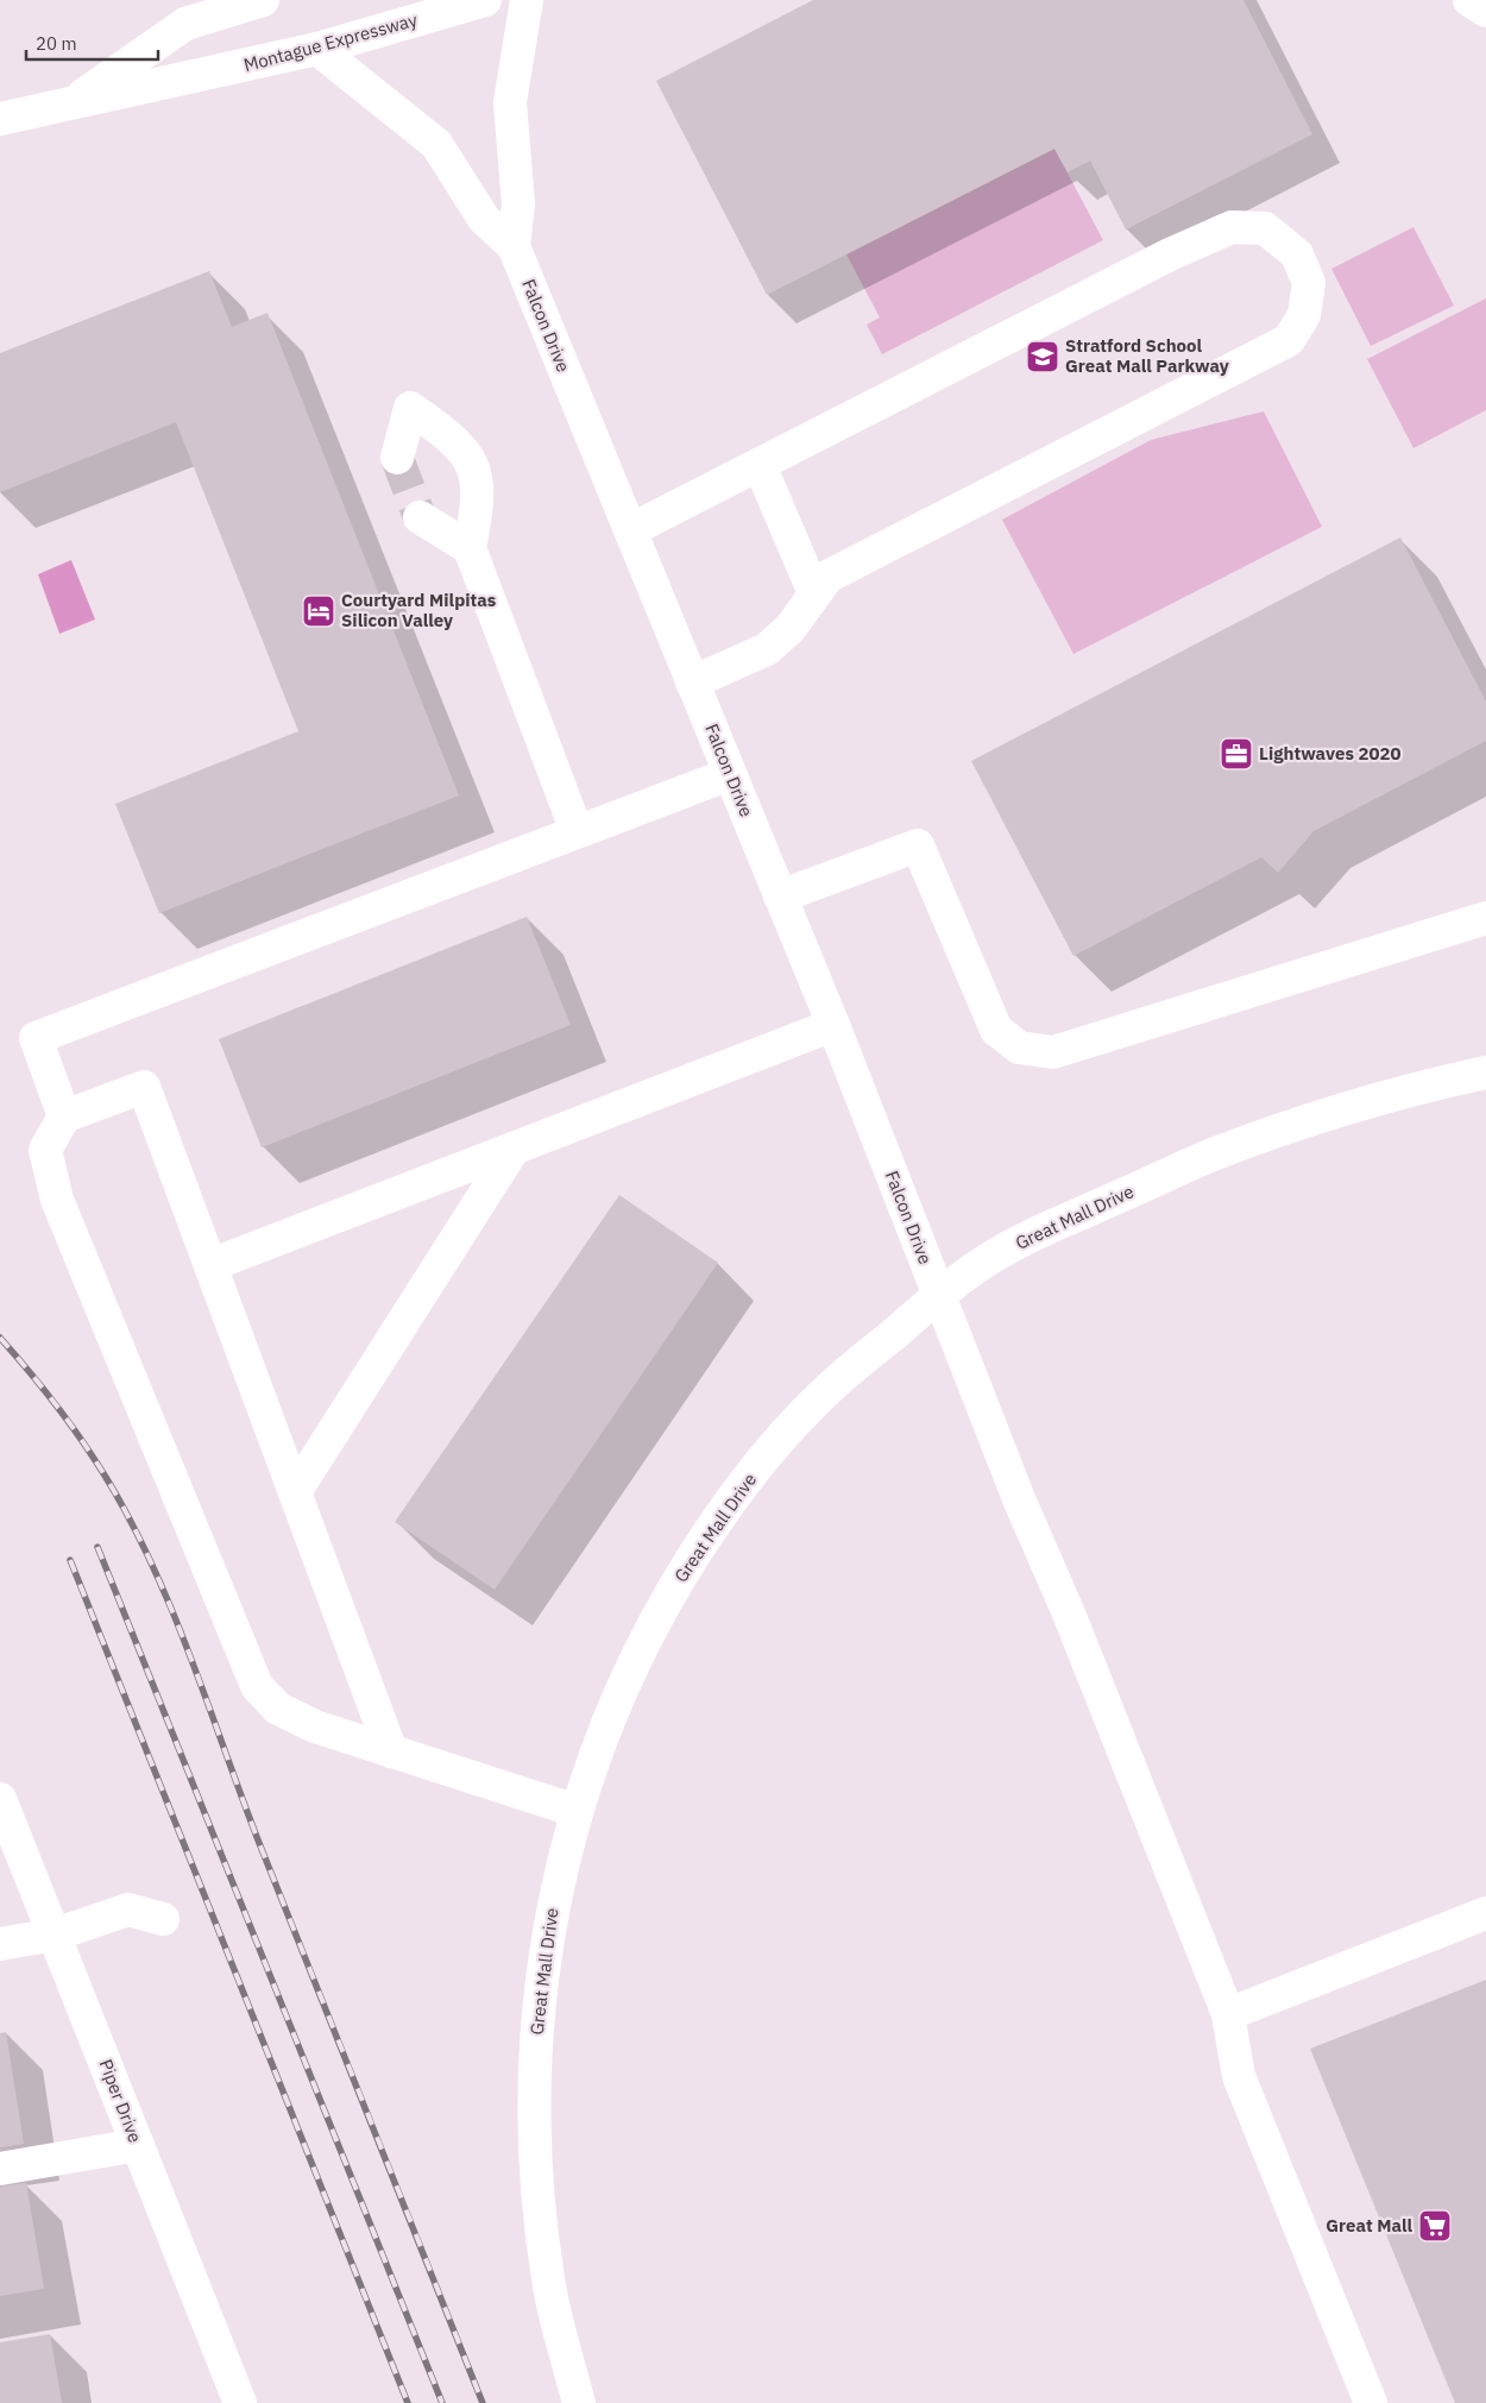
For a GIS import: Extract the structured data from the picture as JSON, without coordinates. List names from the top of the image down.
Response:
{
  "streets": {
    "main road": [
      "Montague Expressway",
      "Falcon Drive",
      "Great Mall Drive",
      "Piper Drive"
    ]
  },
  "crossings": [
    ["Montague Expressway", "Falcon Drive"],
    ["Falcon Drive", "Great Mall Drive"]
  ],
  "places": {
    "school or university": ["Stratford School Great Mall Parkway"],
    "hotel": ["Courtyard Milpitas Silicon Valley"],
    "office": ["Lightwaves 2020"],
    "supermarket": ["Great Mall"]
  },
  "scale_bar": "20 m"
}
